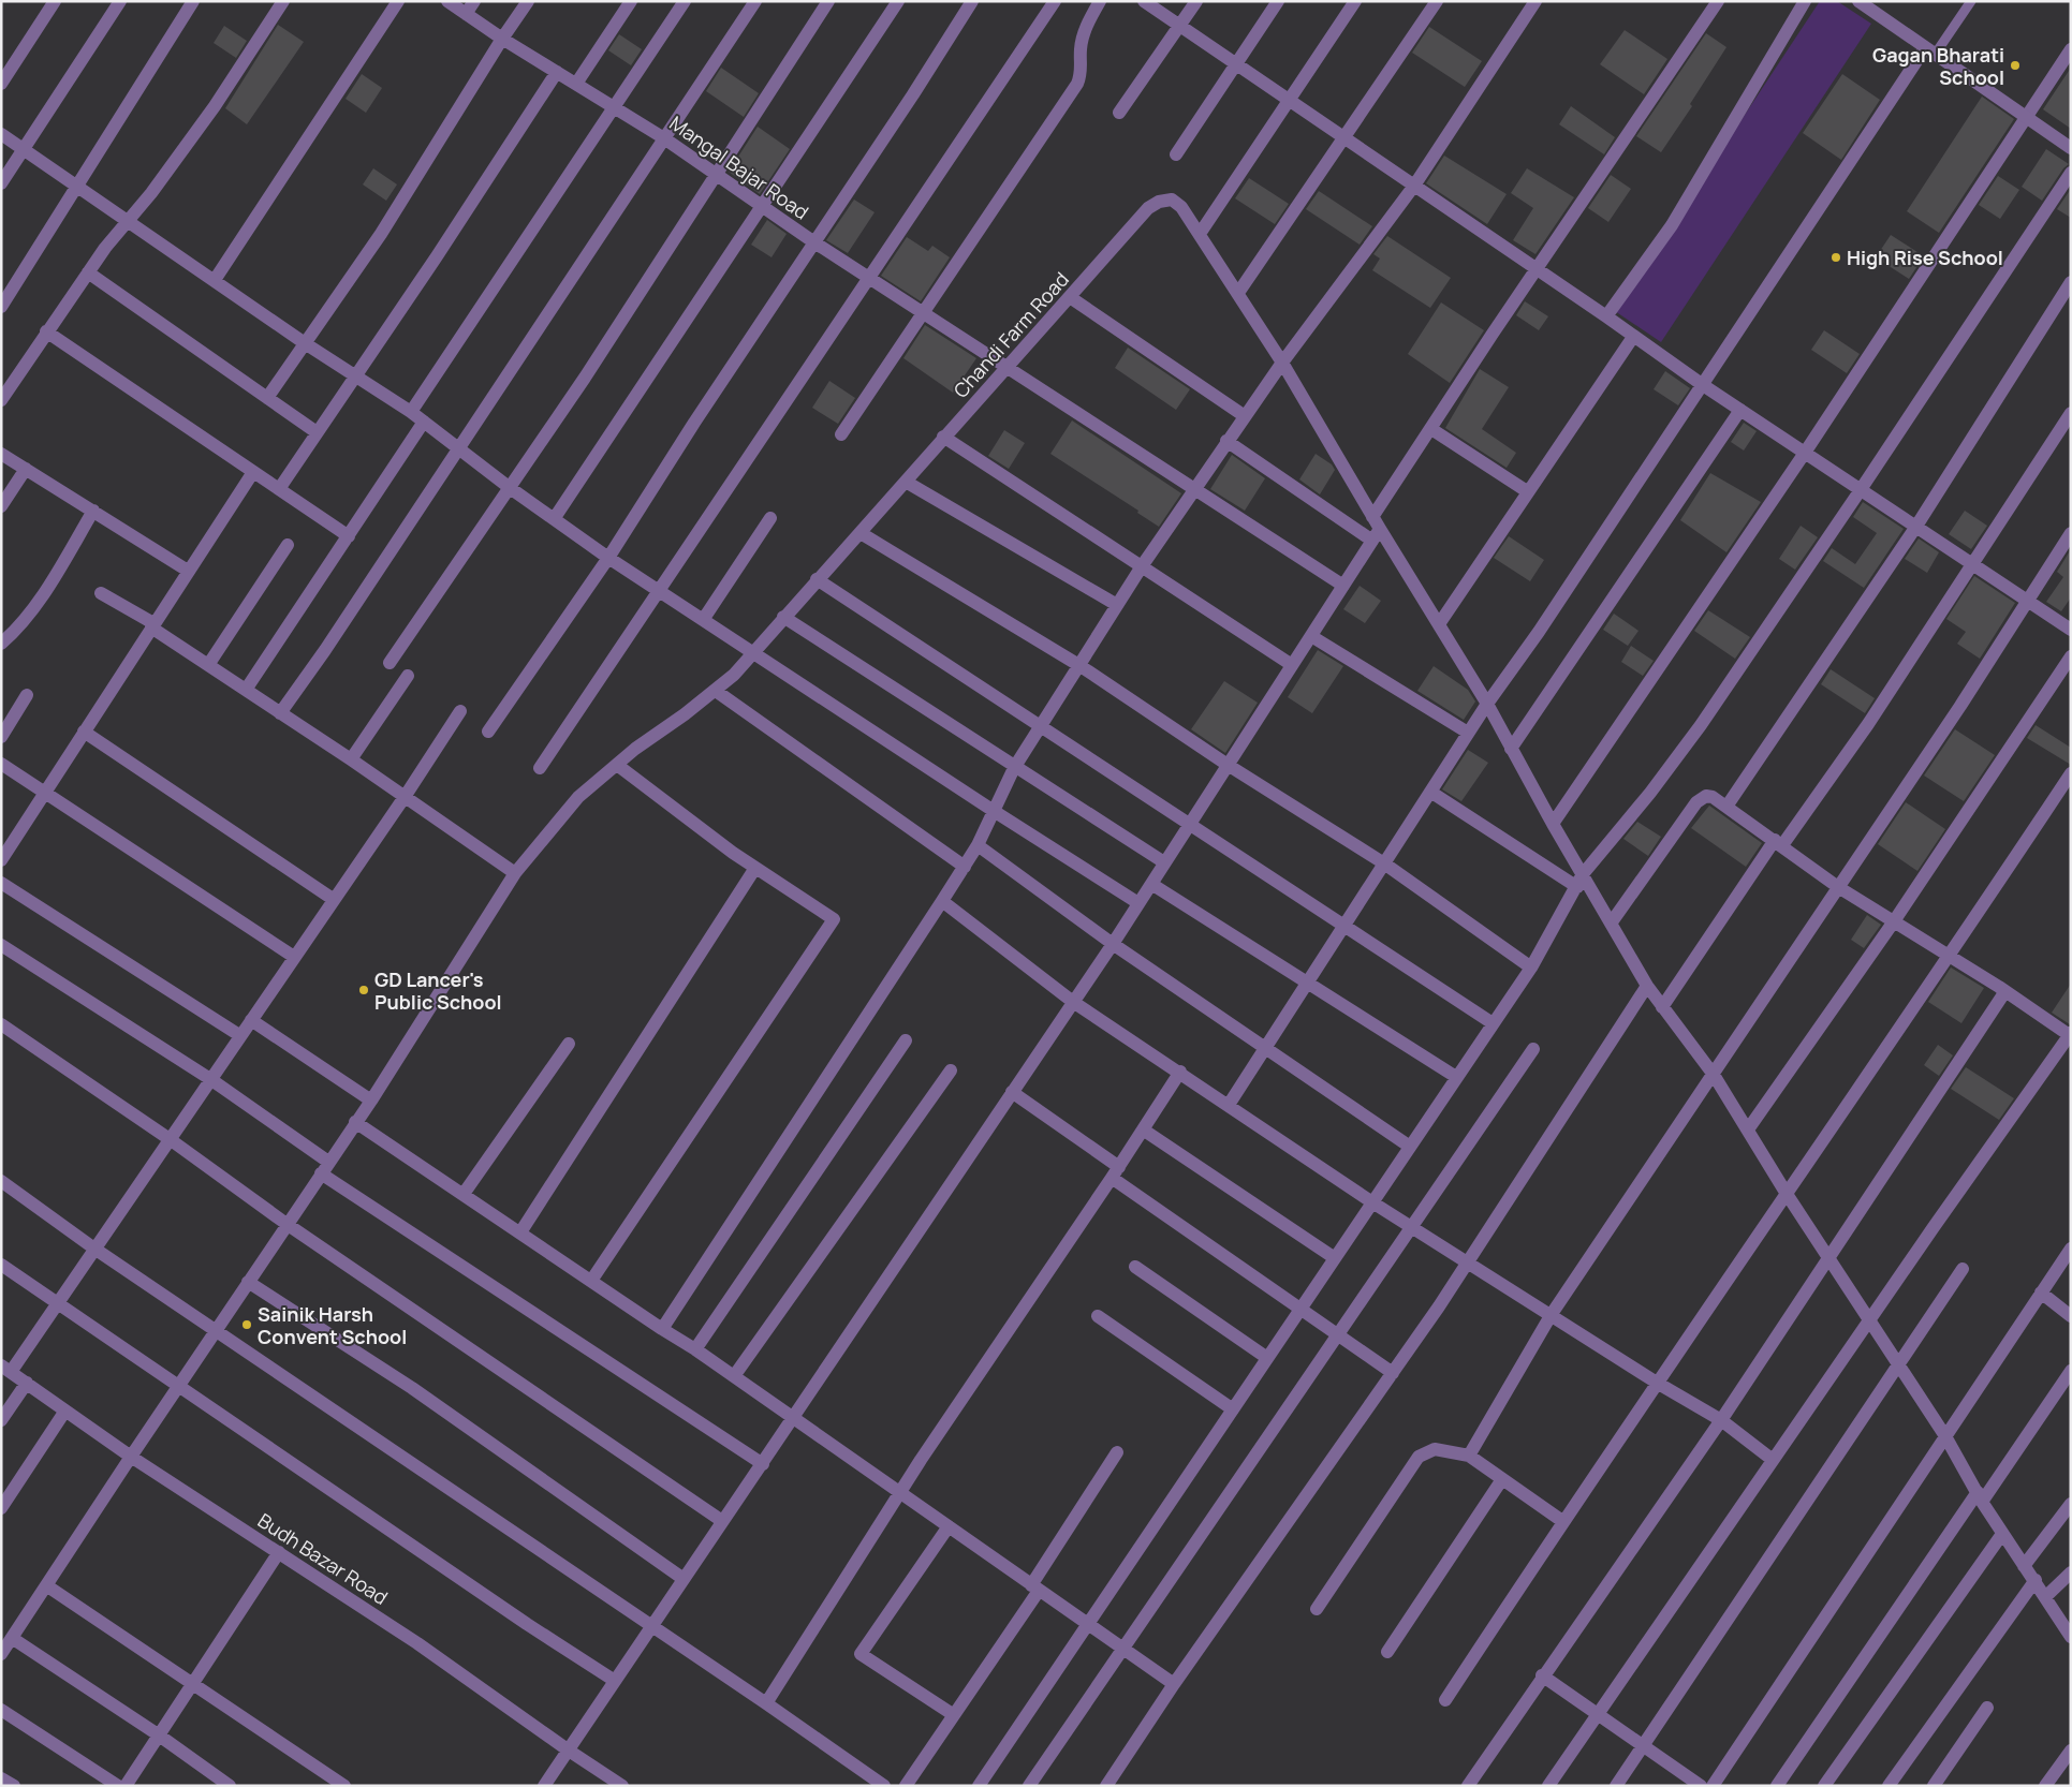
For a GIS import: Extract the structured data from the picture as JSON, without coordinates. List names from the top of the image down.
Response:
{
  "streets": {
    "street": ["Mangal Bajar Road", "Chandi Farm Road", "Budh Bazar Road"]
  },
  "crossings": [
    ["Mangal Bajar Road", "Chandi Farm Road"],
    ["Chandi Farm Road", "Budh Bazar Road"]
  ],
  "places": [
    "Gagan Bharati School",
    "High Rise School",
    "GD Lancer's Public School",
    "Sainik Harsh Convent School"
  ]
}
